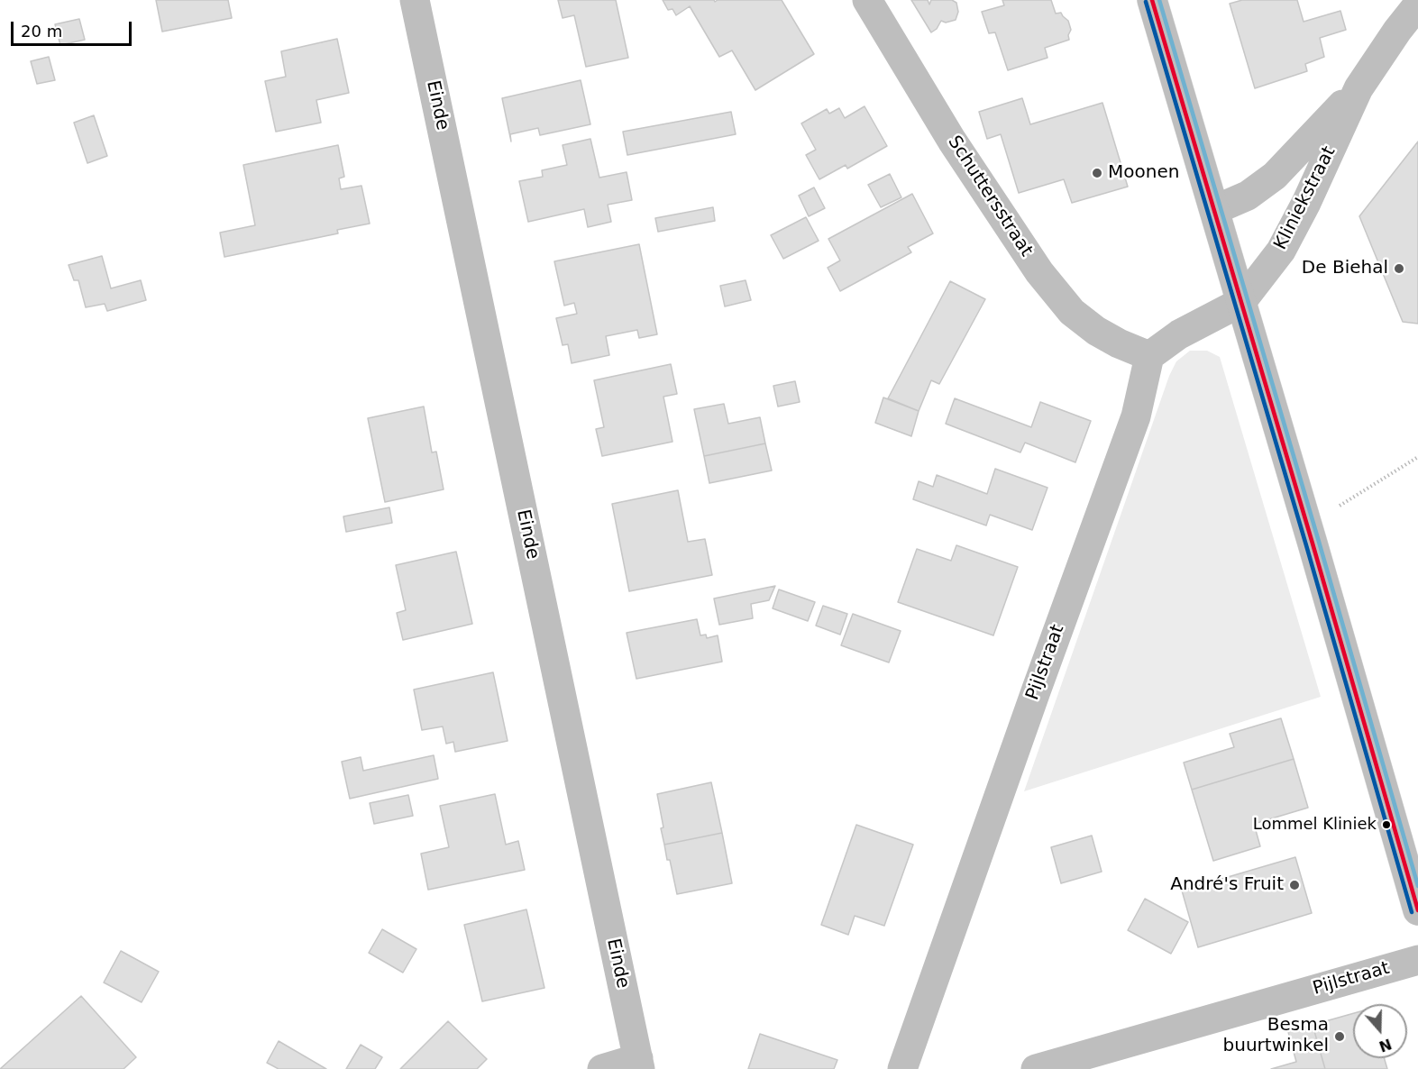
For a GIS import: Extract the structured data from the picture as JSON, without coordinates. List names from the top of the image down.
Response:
{
  "streets": {
    "street": [
      "Einde",
      "Schuttersstraat",
      "Kliniekstraat",
      "Pijlstraat"
    ]
  },
  "crossings": [
    ["Schuttersstraat", "Pijlstraat"]
  ],
  "places": [
    "Moonen",
    "De Biehal",
    "Lommel Kliniek",
    "André's Fruit",
    "Besma buurtwinkel"
  ],
  "scale_bar": "20 m",
  "north": "bottom"
}
